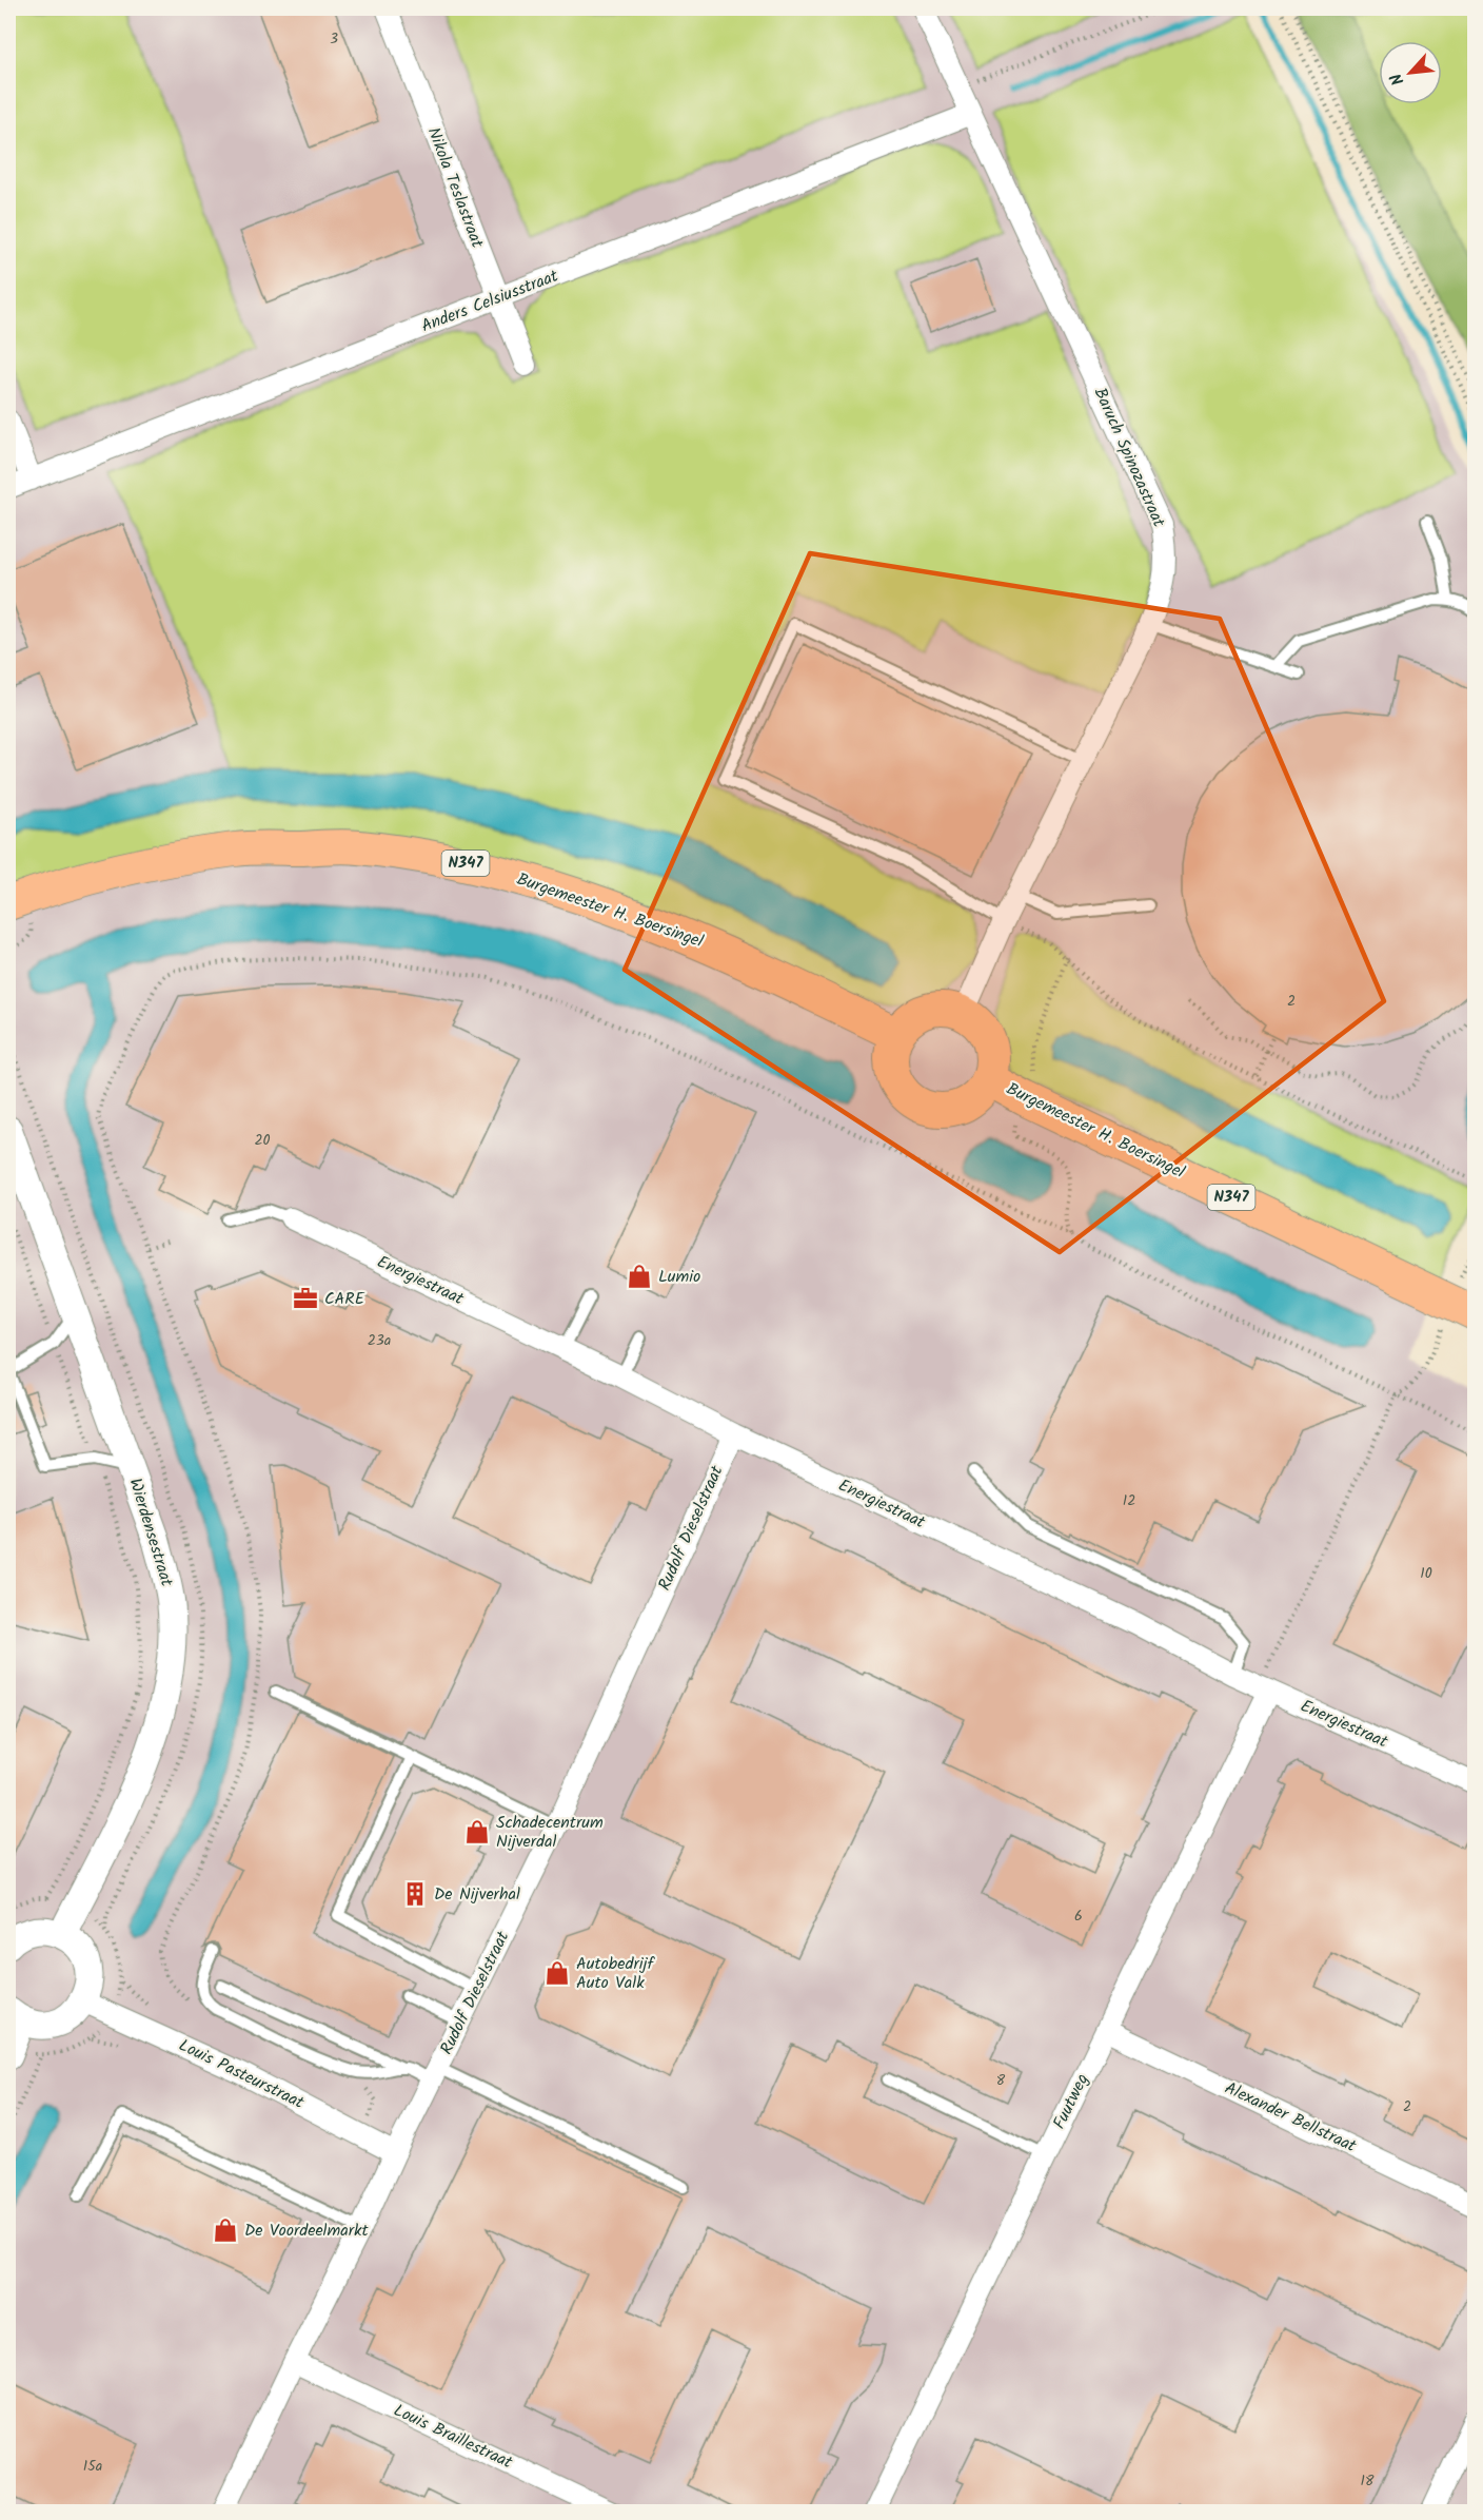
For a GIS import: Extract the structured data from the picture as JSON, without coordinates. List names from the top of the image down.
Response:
{
  "streets": {
    "main road": ["N347", "Burgemeester H. Boersingel"],
    "street": [
      "Nikola Teslastraat",
      "Anders Celsiusstraat",
      "Baruch Spinozastraat",
      "Energiestraat",
      "Rudolf Dieselstraat",
      "Wierdensestraat",
      "Louis Pasteurstraat",
      "Fuutweg",
      "Alexander Bellstraat",
      "Louis Braillestraat"
    ]
  },
  "crossings": [
    ["Nikola Teslastraat", "Anders Celsiusstraat"],
    ["Anders Celsiusstraat", "Baruch Spinozastraat"],
    ["Baruch Spinozastraat", "Burgemeester H. Boersingel"],
    ["Energiestraat", "Rudolf Dieselstraat"],
    ["Energiestraat", "Fuutweg"],
    ["Rudolf Dieselstraat", "Louis Pasteurstraat"],
    ["Rudolf Dieselstraat", "Louis Braillestraat"],
    ["Fuutweg", "Alexander Bellstraat"]
  ],
  "places": {
    "shop": [
      "Lumio",
      "Schadecentrum Nijverdal",
      "Autobedrijf Auto Valk",
      "De Voordeelmarkt"
    ],
    "office": ["CARE"],
    "building": ["De Nijverhal"]
  },
  "house_numbers": [
    "3",
    "2",
    "20",
    "23a",
    "12",
    "10",
    "6",
    "8",
    "2",
    "15a",
    "18"
  ],
  "north": "bottom left"
}
